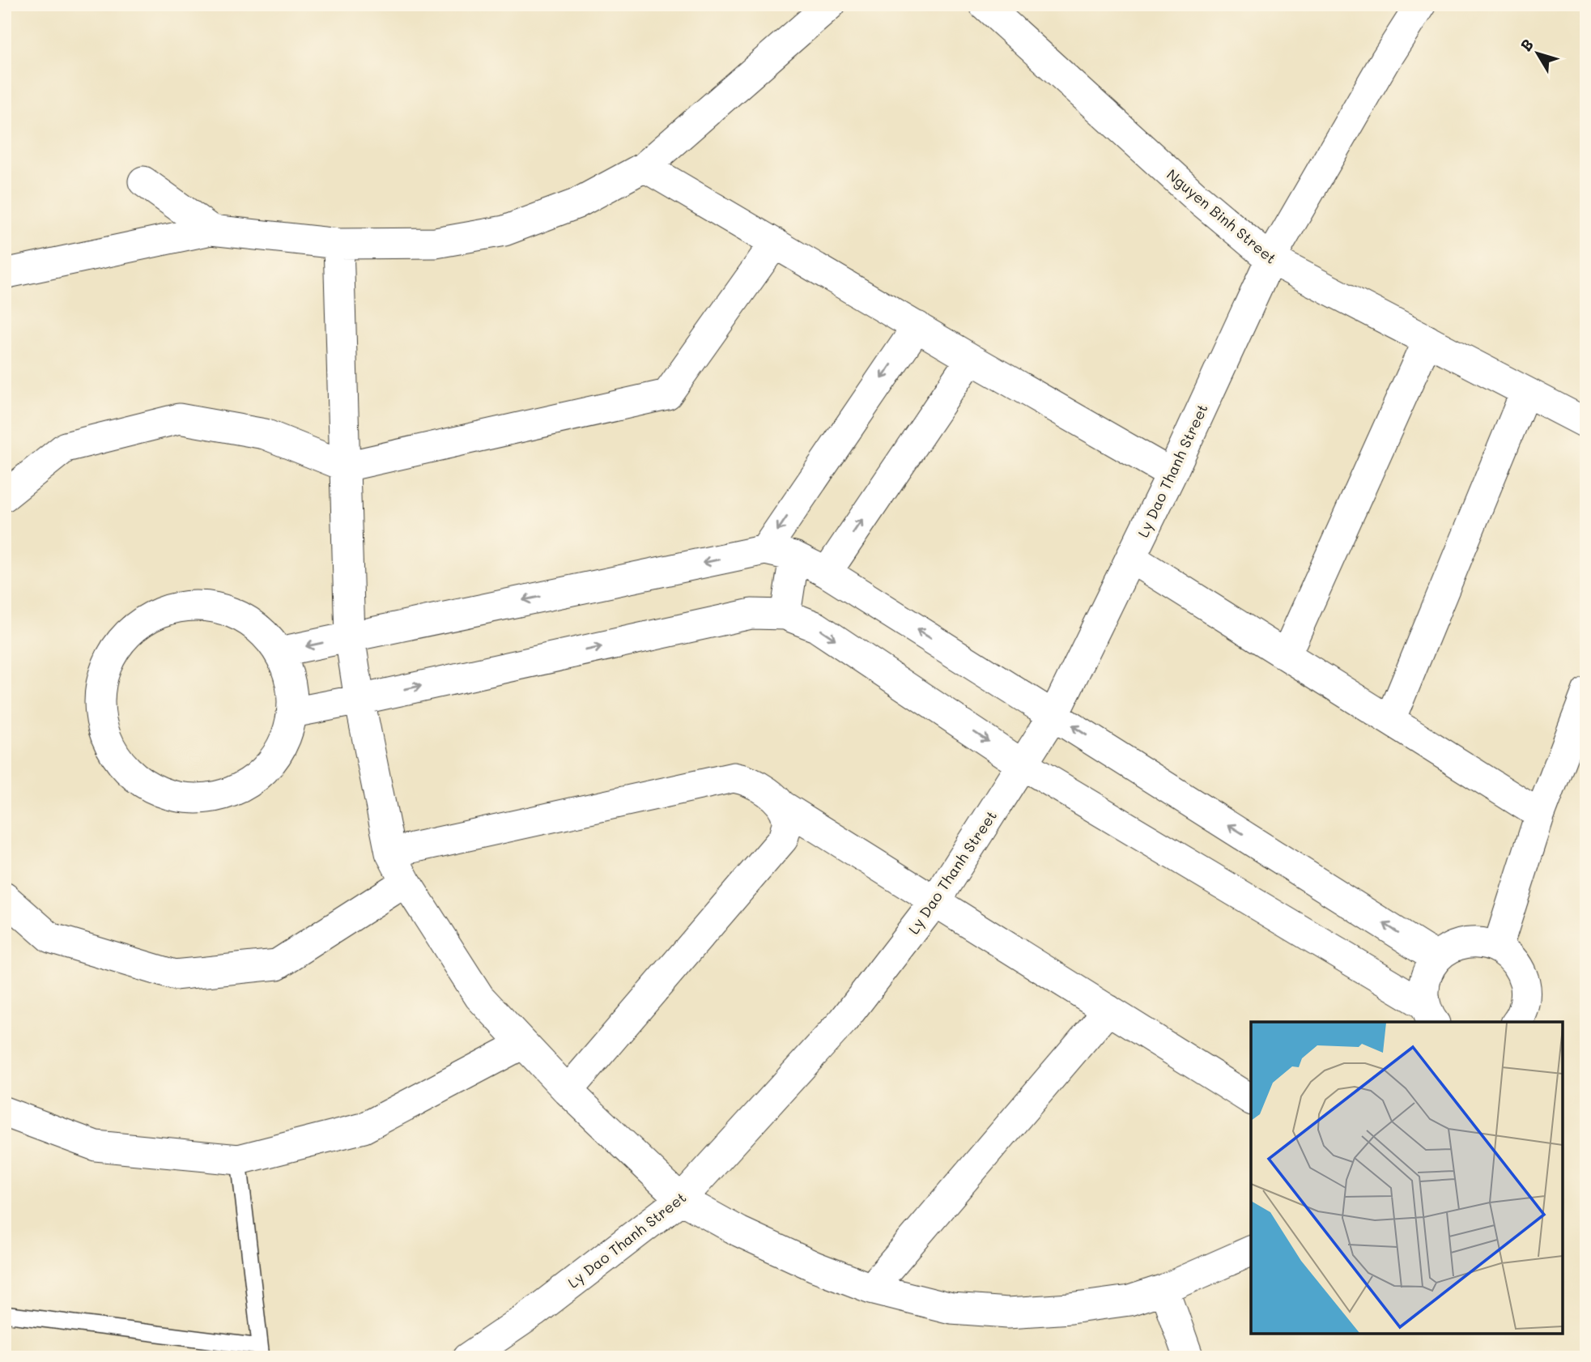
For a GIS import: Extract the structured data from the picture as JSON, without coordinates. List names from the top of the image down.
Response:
{
  "streets": {
    "street": ["Nguyen Binh Street", "Ly Dao Thanh Street"]
  },
  "crossings": [
    ["Nguyen Binh Street", "Ly Dao Thanh Street"]
  ],
  "north": "top left"
}
